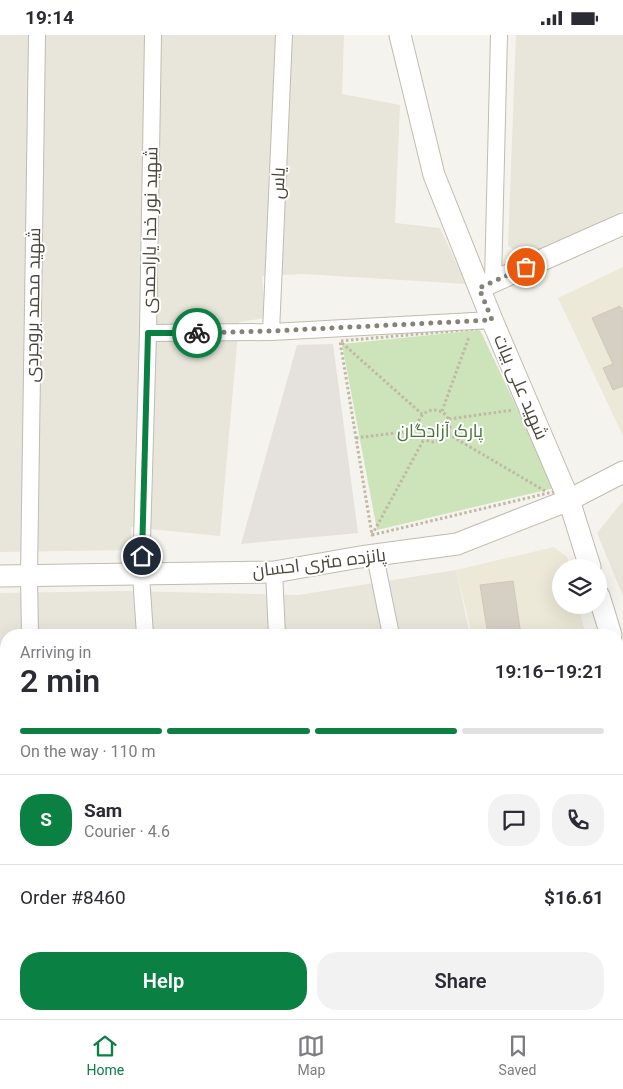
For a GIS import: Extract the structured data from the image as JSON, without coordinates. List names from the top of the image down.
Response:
{
  "streets": {
    "street": [
      "یاس",
      "شهید نور خدا یاراحمدی",
      "شهید محمد بروجردی",
      "شهید علی بیات",
      "پانزده متری احسان"
    ]
  },
  "crossings": [
    ["شهید نور خدا یاراحمدی", "پانزده متری احسان"],
    ["شهید محمد بروجردی", "پانزده متری احسان"],
    ["شهید علی بیات", "پانزده متری احسان"]
  ],
  "parks": ["پارک آزادگان"],
  "page": {
    "status": "19:14",
    "heading": ["2 min", "Arriving in", "19:16–19:21"],
    "panel": [
      "Sam",
      "Courier · 4.6",
      "Order #8460",
      "$16.61"
    ],
    "bar": "On the way · 110 m",
    "round": "S",
    "buttons": ["Help", "Share"],
    "tabs": ["Home", "Map", "Saved"]
  }
}
